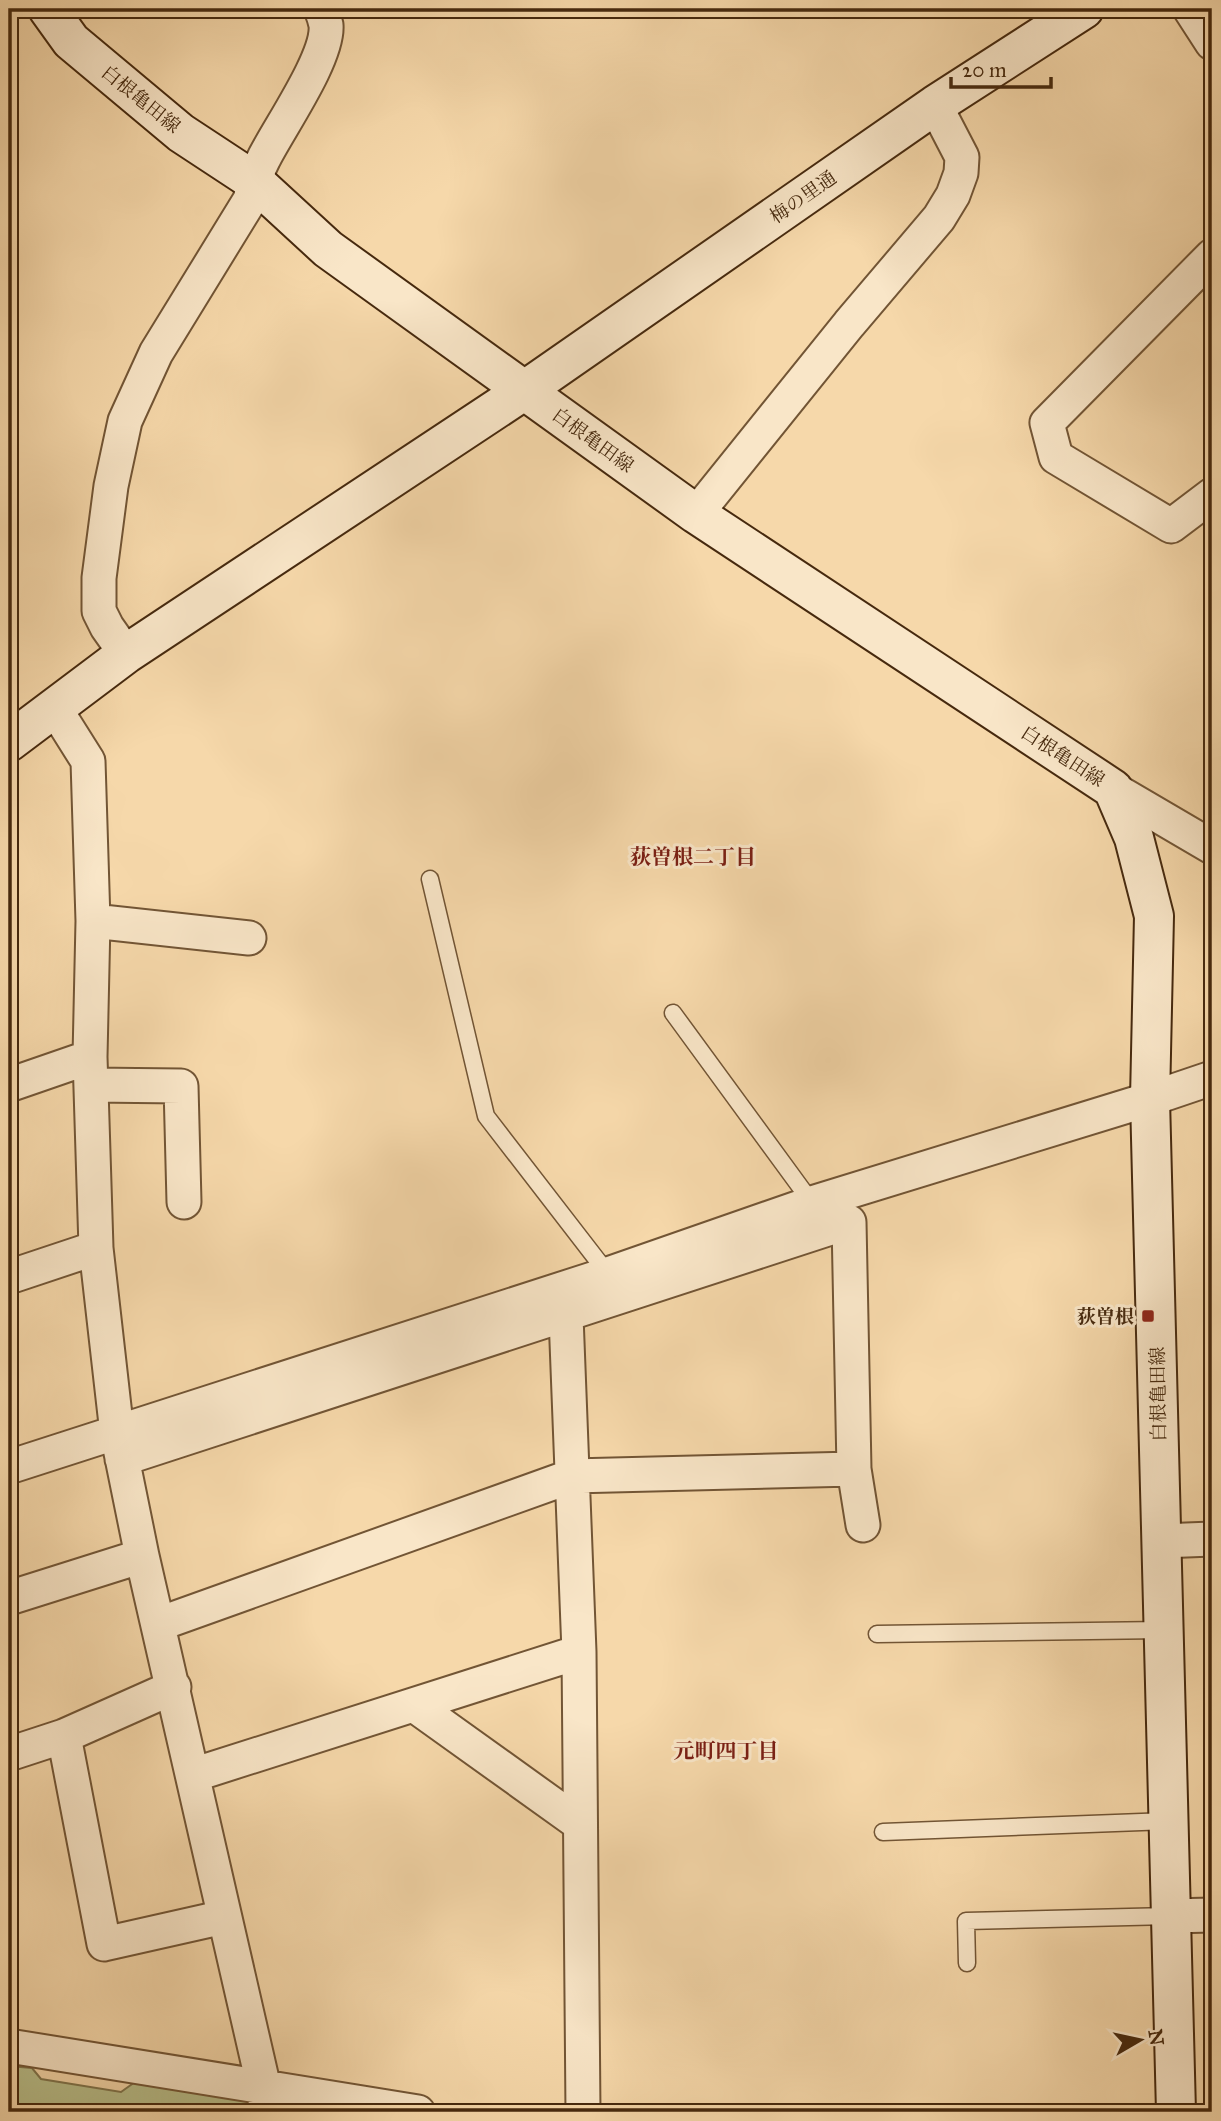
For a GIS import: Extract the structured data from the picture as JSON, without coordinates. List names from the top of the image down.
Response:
{
  "streets": {
    "main road": ["白根亀田線", "梅の里通"]
  },
  "crossings": [
    ["白根亀田線", "梅の里通"]
  ],
  "districts": ["荻曽根二丁目", "元町四丁目"],
  "places": {
    "transit": ["荻曽根"]
  },
  "scale_bar": "20 m",
  "north": "right"
}
